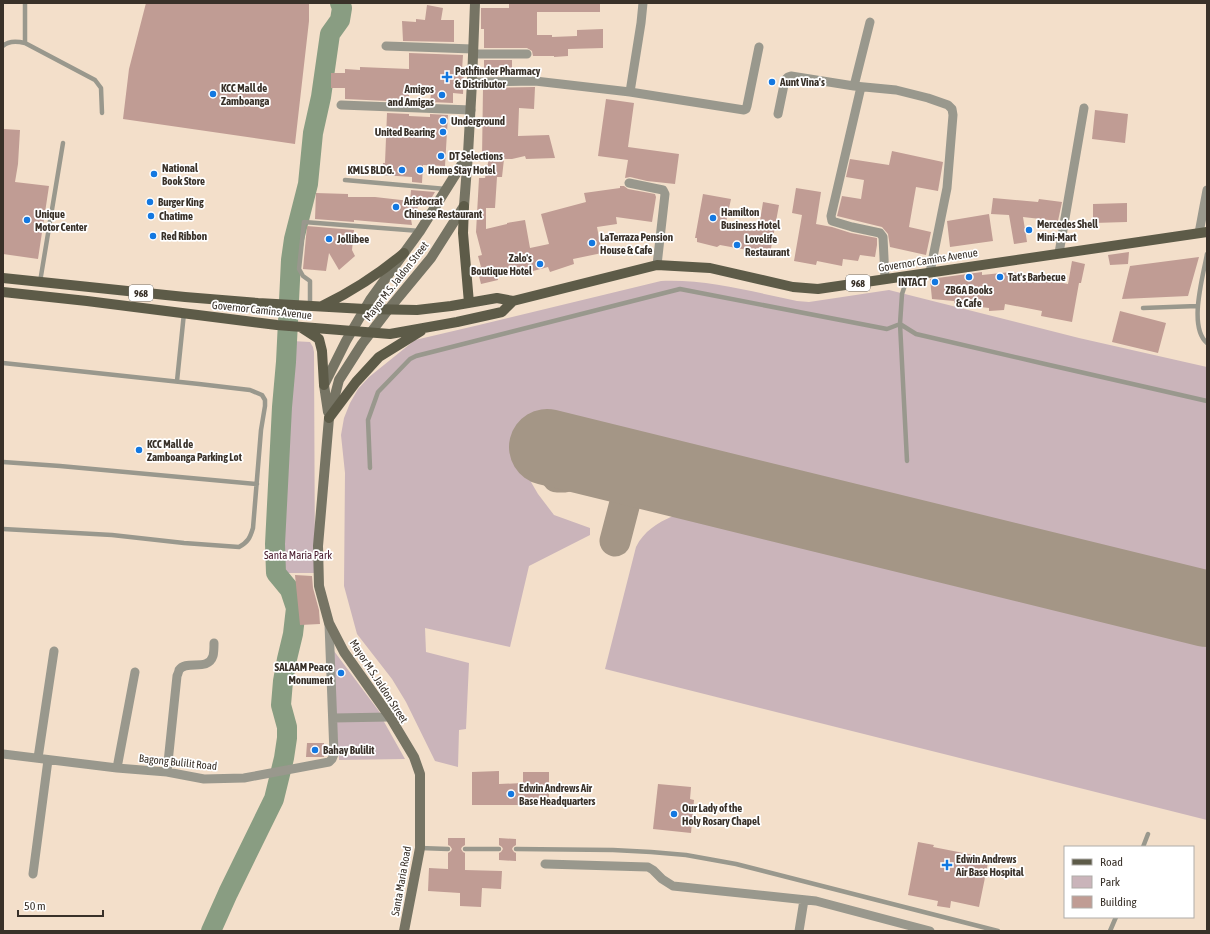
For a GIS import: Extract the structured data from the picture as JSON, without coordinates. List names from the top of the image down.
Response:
{
  "streets": {
    "main road": [
      "Governor Camins Avenue",
      "Mayor M.S. Jaldon Street",
      "968",
      "Santa Maria Road"
    ],
    "street": ["Bagong Bulilit Road"]
  },
  "crossings": [
    ["Governor Camins Avenue", "Mayor M.S. Jaldon Street"],
    ["Mayor M.S. Jaldon Street", "Bagong Bulilit Road"],
    ["Mayor M.S. Jaldon Street", "Santa Maria Road"]
  ],
  "parks": ["Santa Maria Park"],
  "places": {
    "health": ["Pathfinder Pharmacy & Distributor", "Edwin Andrews Air Base Hospital"],
    "other": [
      "Aunt Vina's",
      "KCC Mall de Zamboanga",
      "Amigos and Amigas",
      "Underground",
      "United Bearing",
      "DT Selections",
      "KMLS BLDG.",
      "Home Stay Hotel",
      "National Book Store",
      "Burger King",
      "Aristocrat Chinese Restaurant",
      "Chatime",
      "Hamilton Business Hotel",
      "Unique Motor Center",
      "Mercedes Shell Mini-Mart",
      "Red Ribbon",
      "Jollibee",
      "LaTerraza Pension House & Cafe",
      "Lovelife Restaurant",
      "Zalo's Boutique Hotel",
      "ZBGA Books & Cafe",
      "Tat's Barbecue",
      "INTACT",
      "KCC Mall de Zamboanga Parking Lot",
      "SALAAM Peace Monument",
      "Bahay Bulilit",
      "Edwin Andrews Air Base Headquarters",
      "Our Lady of the Holy Rosary Chapel"
    ]
  },
  "legend": ["Road", "Park", "Building"],
  "scale_bar": "50 m"
}
